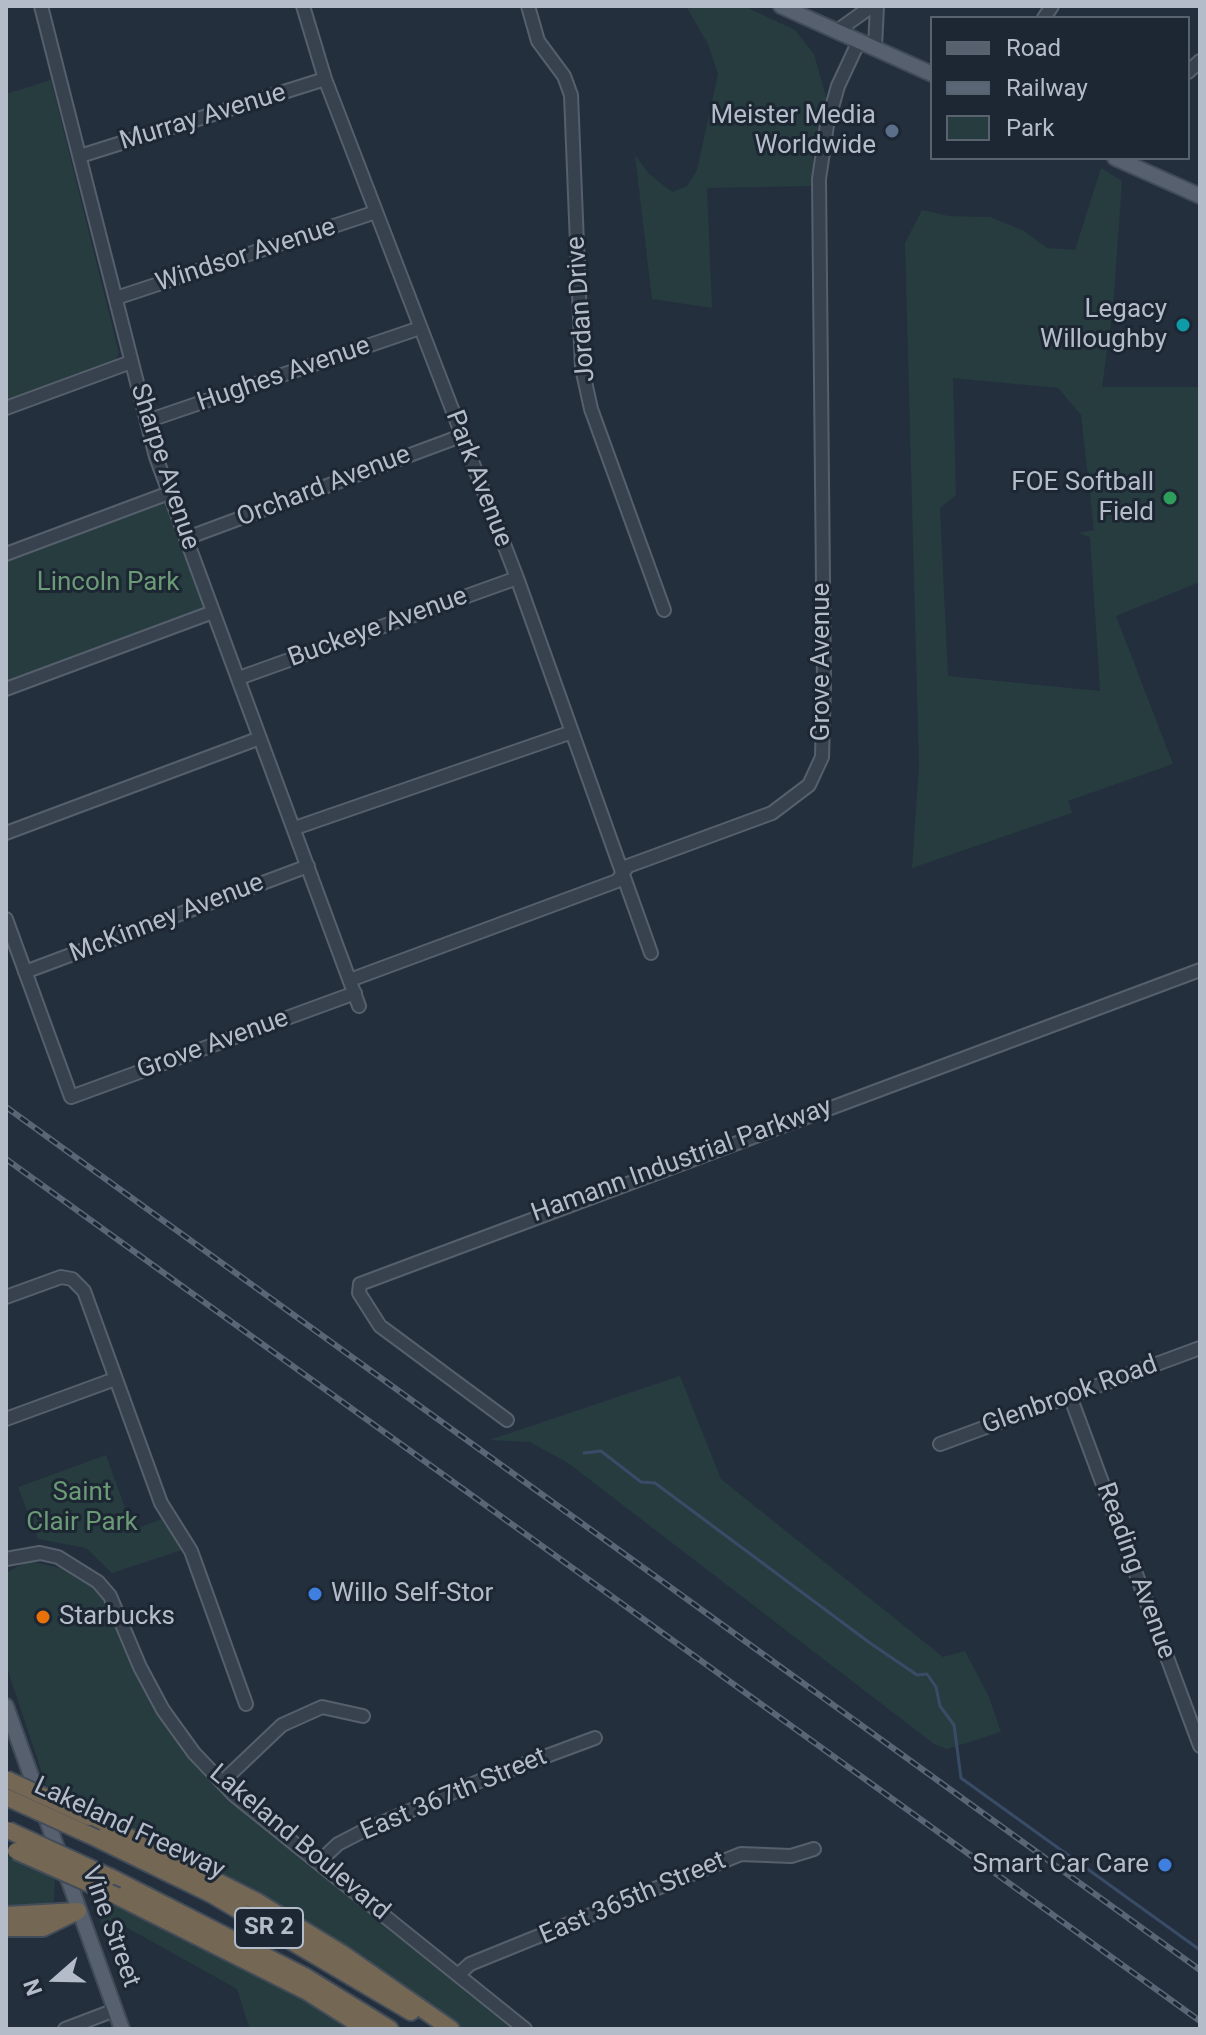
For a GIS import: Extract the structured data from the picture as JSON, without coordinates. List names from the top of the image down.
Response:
{
  "streets": {
    "highway": ["Lakeland Freeway", "SR 2"],
    "main road": ["Vine Street"],
    "street": [
      "Murray Avenue",
      "Windsor Avenue",
      "Jordan Drive",
      "Hughes Avenue",
      "Sharpe Avenue",
      "Park Avenue",
      "Orchard Avenue",
      "Buckeye Avenue",
      "Grove Avenue",
      "McKinney Avenue",
      "Hamann Industrial Parkway",
      "Glenbrook Road",
      "Reading Avenue",
      "East 367th Street",
      "Lakeland Boulevard",
      "East 365th Street"
    ]
  },
  "crossings": [
    ["Murray Avenue", "Sharpe Avenue"],
    ["Murray Avenue", "Park Avenue"],
    ["Windsor Avenue", "Sharpe Avenue"],
    ["Windsor Avenue", "Park Avenue"],
    ["Hughes Avenue", "Sharpe Avenue"],
    ["Hughes Avenue", "Park Avenue"],
    ["Sharpe Avenue", "Orchard Avenue"],
    ["Sharpe Avenue", "Buckeye Avenue"],
    ["Sharpe Avenue", "Grove Avenue"],
    ["Sharpe Avenue", "McKinney Avenue"],
    ["Park Avenue", "Orchard Avenue"],
    ["Park Avenue", "Buckeye Avenue"],
    ["Park Avenue", "Grove Avenue"],
    ["Grove Avenue", "McKinney Avenue"],
    ["Glenbrook Road", "Reading Avenue"],
    ["East 367th Street", "Lakeland Boulevard"],
    ["Lakeland Boulevard", "East 365th Street"]
  ],
  "parks": ["Lincoln Park", "Saint Clair Park"],
  "places": [
    "Meister Media Worldwide",
    "Legacy Willoughby",
    "FOE Softball Field",
    "Willo Self-Stor",
    "Starbucks",
    "Smart Car Care"
  ],
  "legend": ["Road", "Railway", "Park"],
  "north": "left"
}
